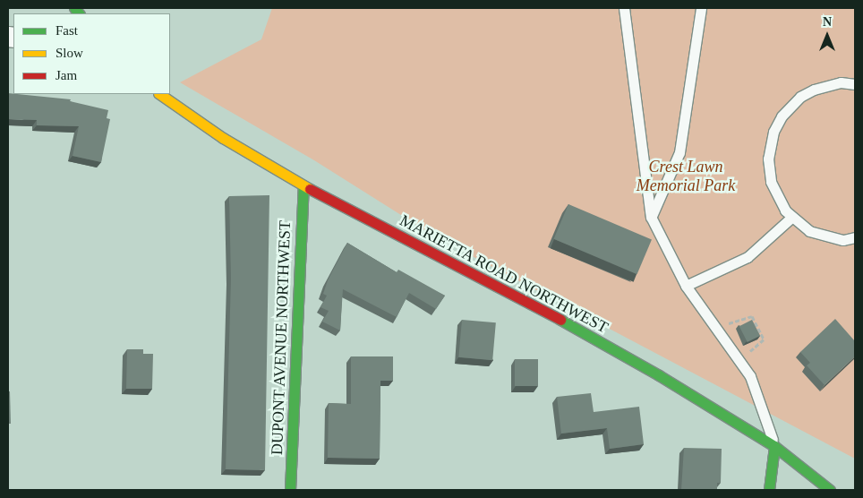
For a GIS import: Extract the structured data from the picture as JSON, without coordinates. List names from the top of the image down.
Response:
{
  "streets": {
    "main road": ["MARIETTA ROAD NORTHWEST", "DUPONT AVENUE NORTHWEST"]
  },
  "crossings": [
    ["MARIETTA ROAD NORTHWEST", "DUPONT AVENUE NORTHWEST"]
  ],
  "parks": ["Crest Lawn Memorial Park"],
  "legend": ["Fast", "Slow", "Jam"],
  "north": "top"
}
